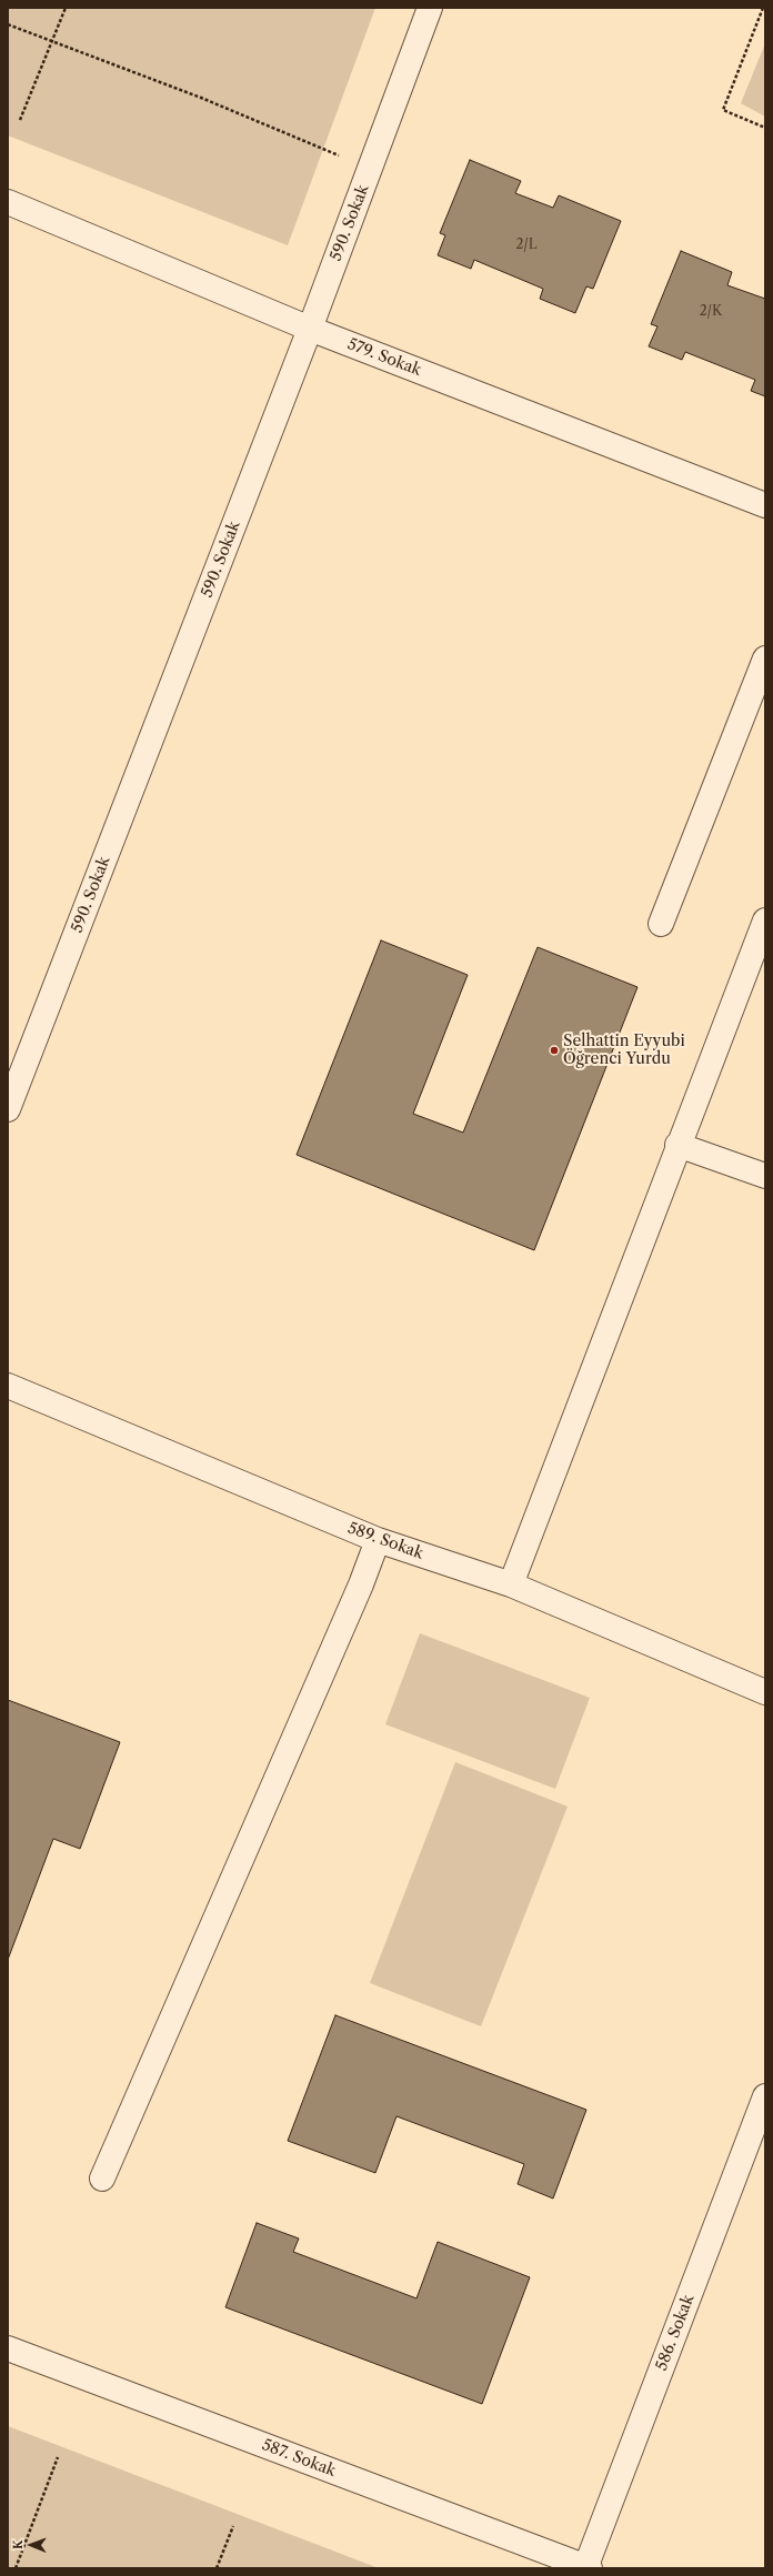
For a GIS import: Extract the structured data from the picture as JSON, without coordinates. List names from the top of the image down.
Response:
{
  "streets": {
    "street": [
      "590. Sokak",
      "579. Sokak",
      "589. Sokak",
      "586. Sokak",
      "587. Sokak"
    ]
  },
  "crossings": [
    ["590. Sokak", "579. Sokak"],
    ["586. Sokak", "587. Sokak"]
  ],
  "places": ["Selhattin Eyyubi Öğrenci Yurdu"],
  "house_numbers": ["2/L", "2/K"],
  "north": "left"
}
